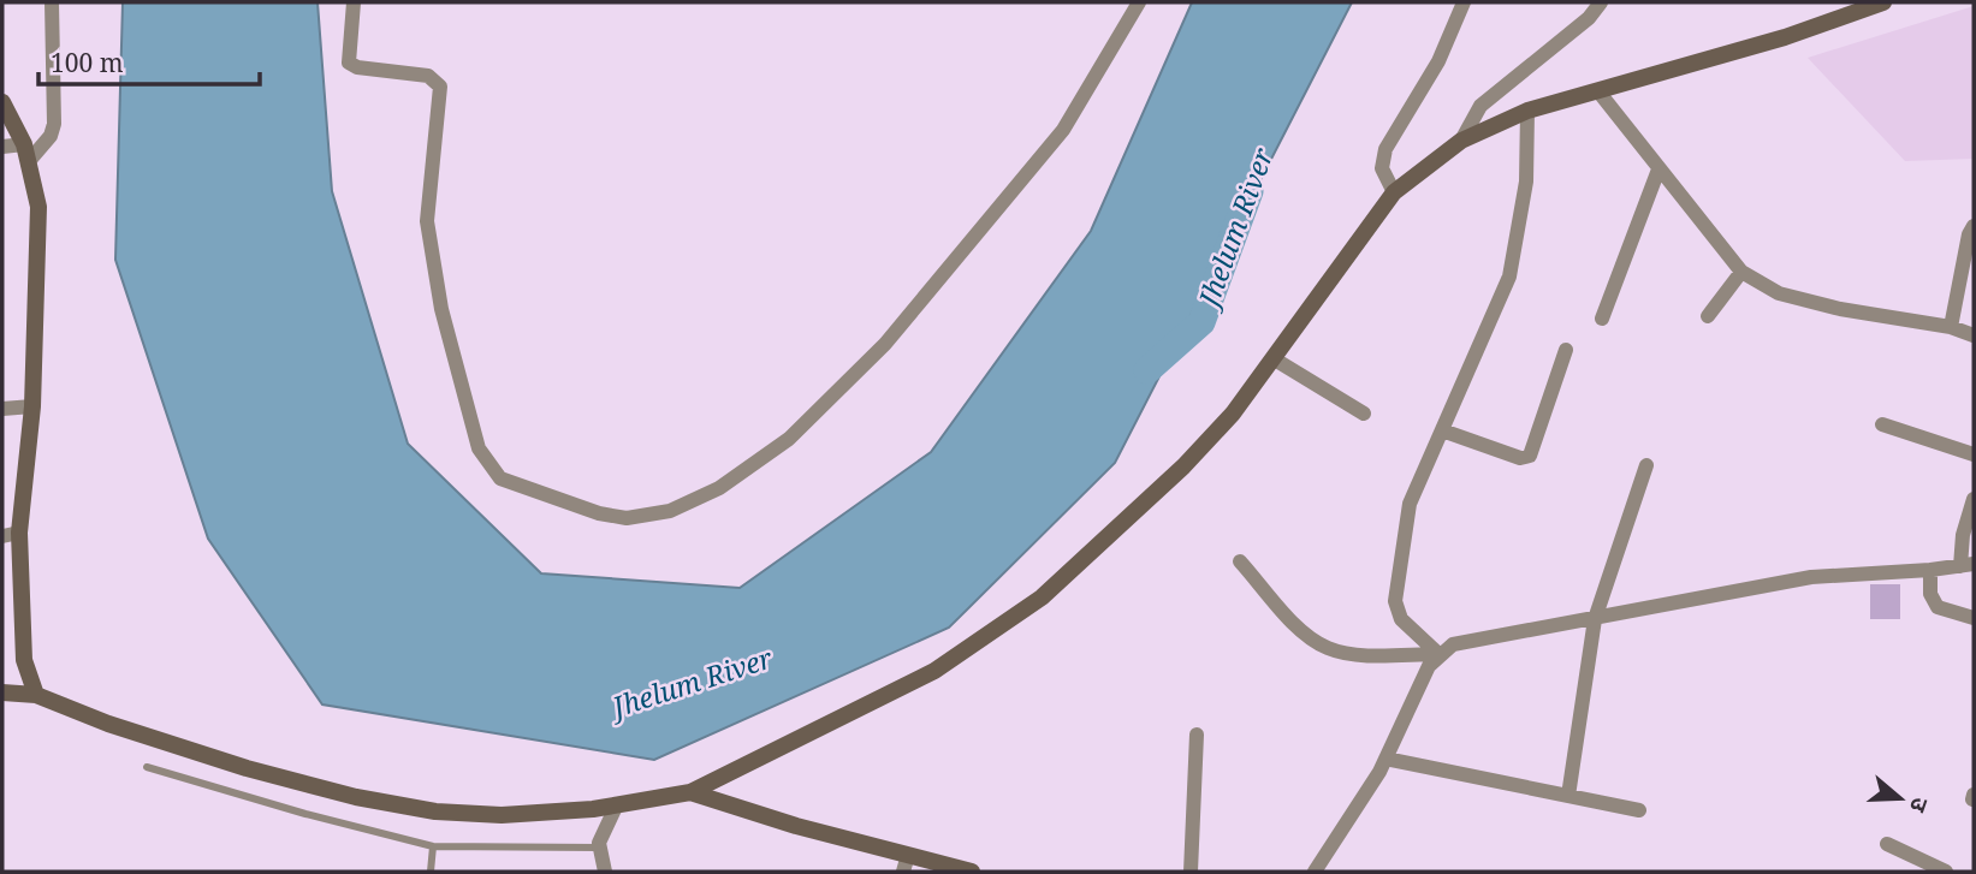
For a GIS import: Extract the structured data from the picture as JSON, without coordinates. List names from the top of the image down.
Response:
{
  "water": ["Jhelum River"],
  "scale_bar": "100 m",
  "north": "right"
}
